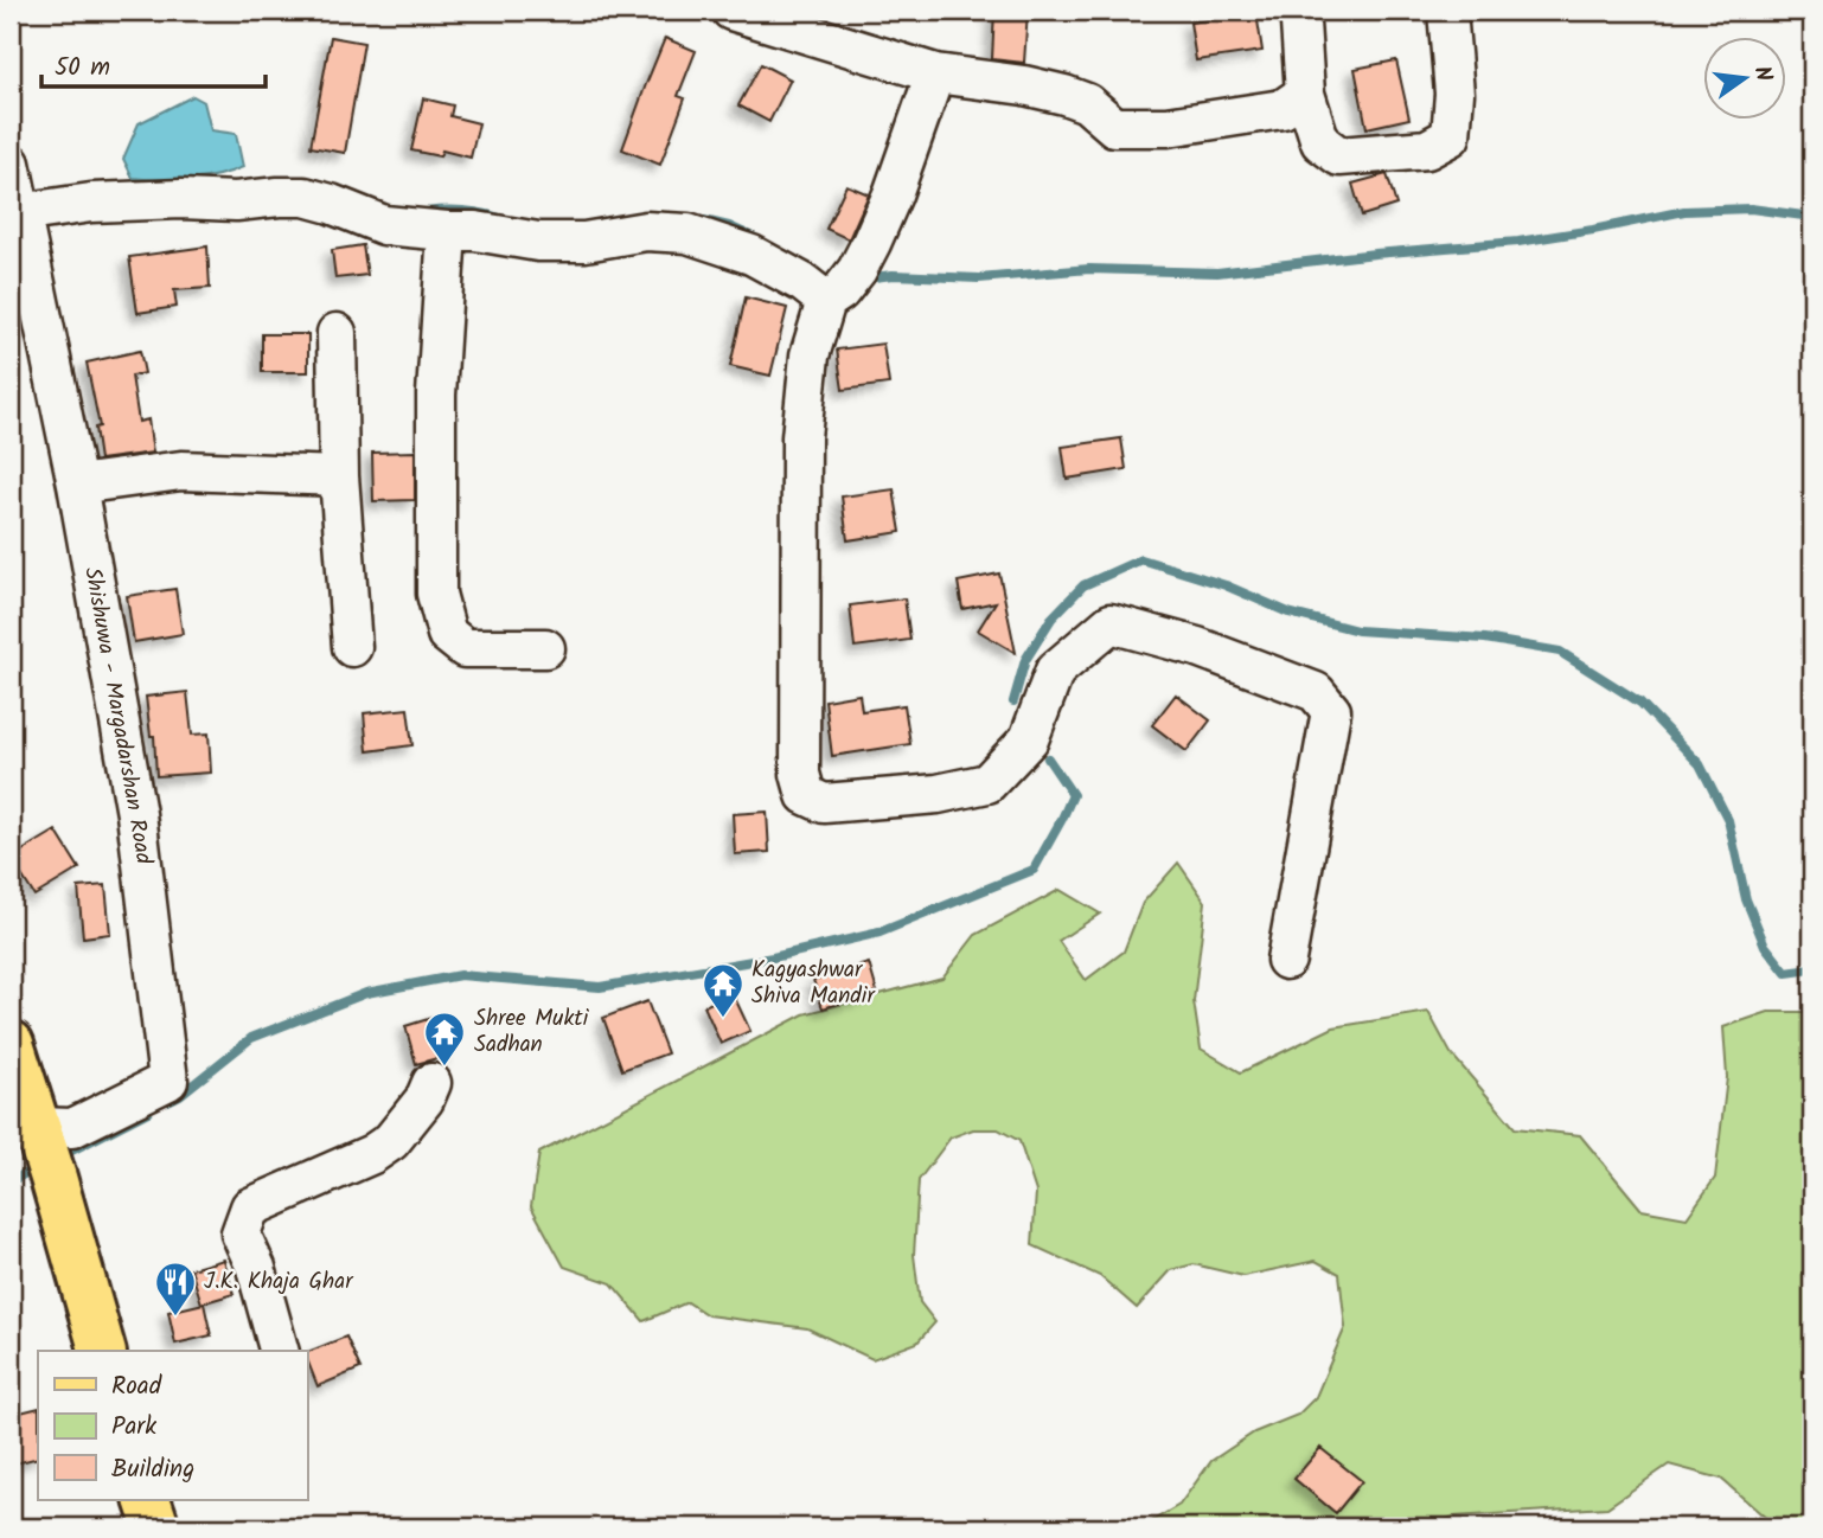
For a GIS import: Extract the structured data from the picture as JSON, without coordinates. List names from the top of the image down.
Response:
{
  "streets": {
    "street": ["Shishuwa - Margadarshan Road"]
  },
  "places": {
    "temple": ["Kagyashwar Shiva Mandir", "Shree Mukti Sadhan"],
    "restaurant": ["J.K. Khaja Ghar"]
  },
  "legend": ["Road", "Park", "Building"],
  "scale_bar": "50 m",
  "north": "right"
}
